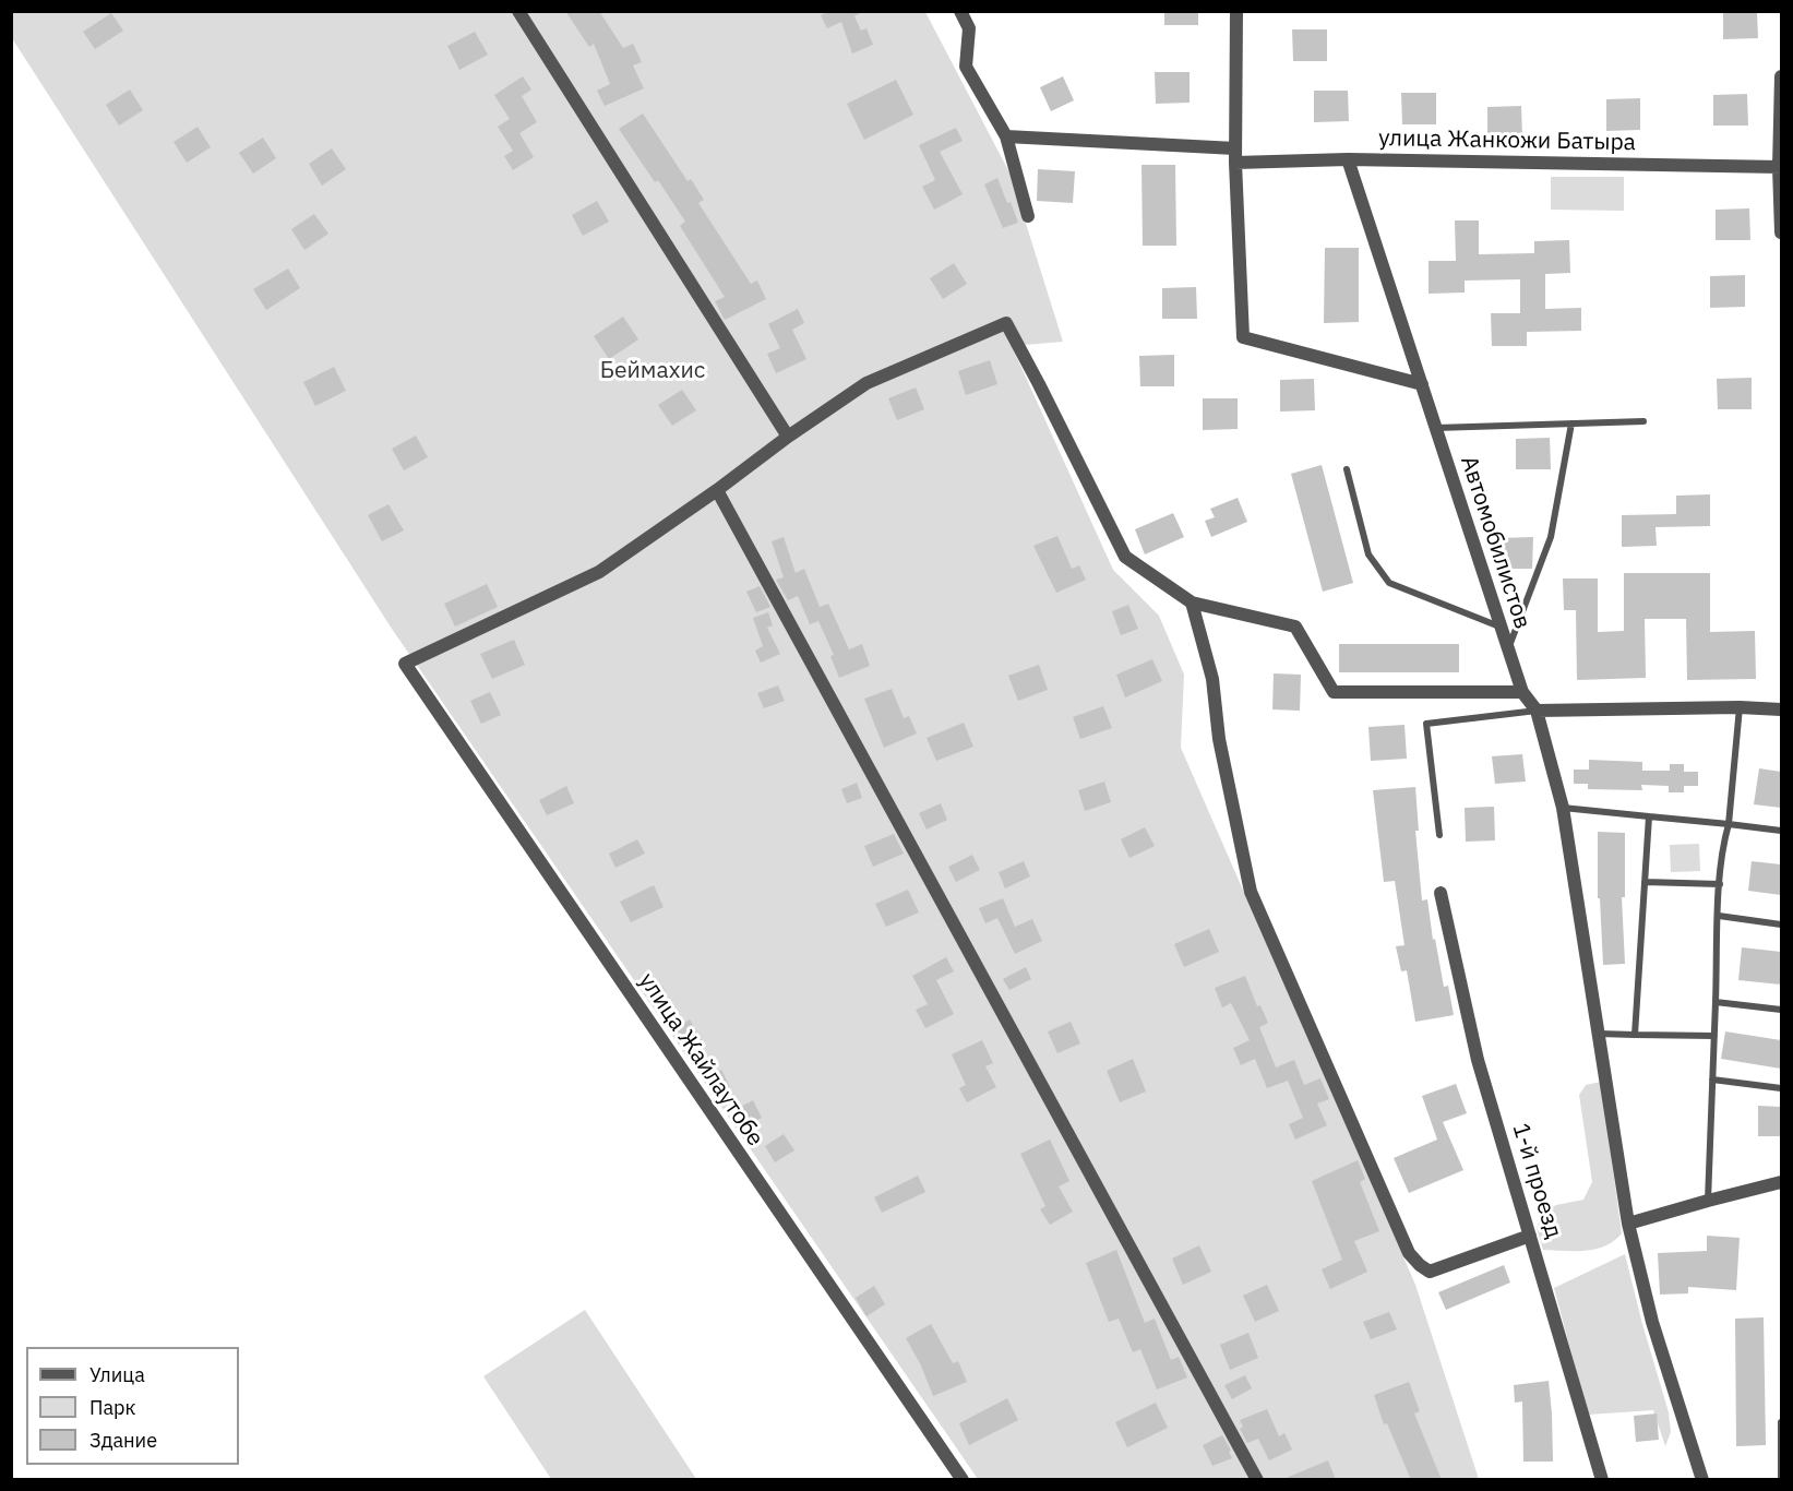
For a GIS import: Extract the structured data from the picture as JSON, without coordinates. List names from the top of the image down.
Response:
{
  "streets": {
    "street": [
      "улица Жанкожи Батыра",
      "Автомобилистов",
      "улица Жайлаутобе",
      "1-й проезд"
    ]
  },
  "crossings": [
    ["улица Жанкожи Батыра", "Автомобилистов"]
  ],
  "parks": ["Беймахис"],
  "legend": ["Улица", "Парк", "Здание"]
}
